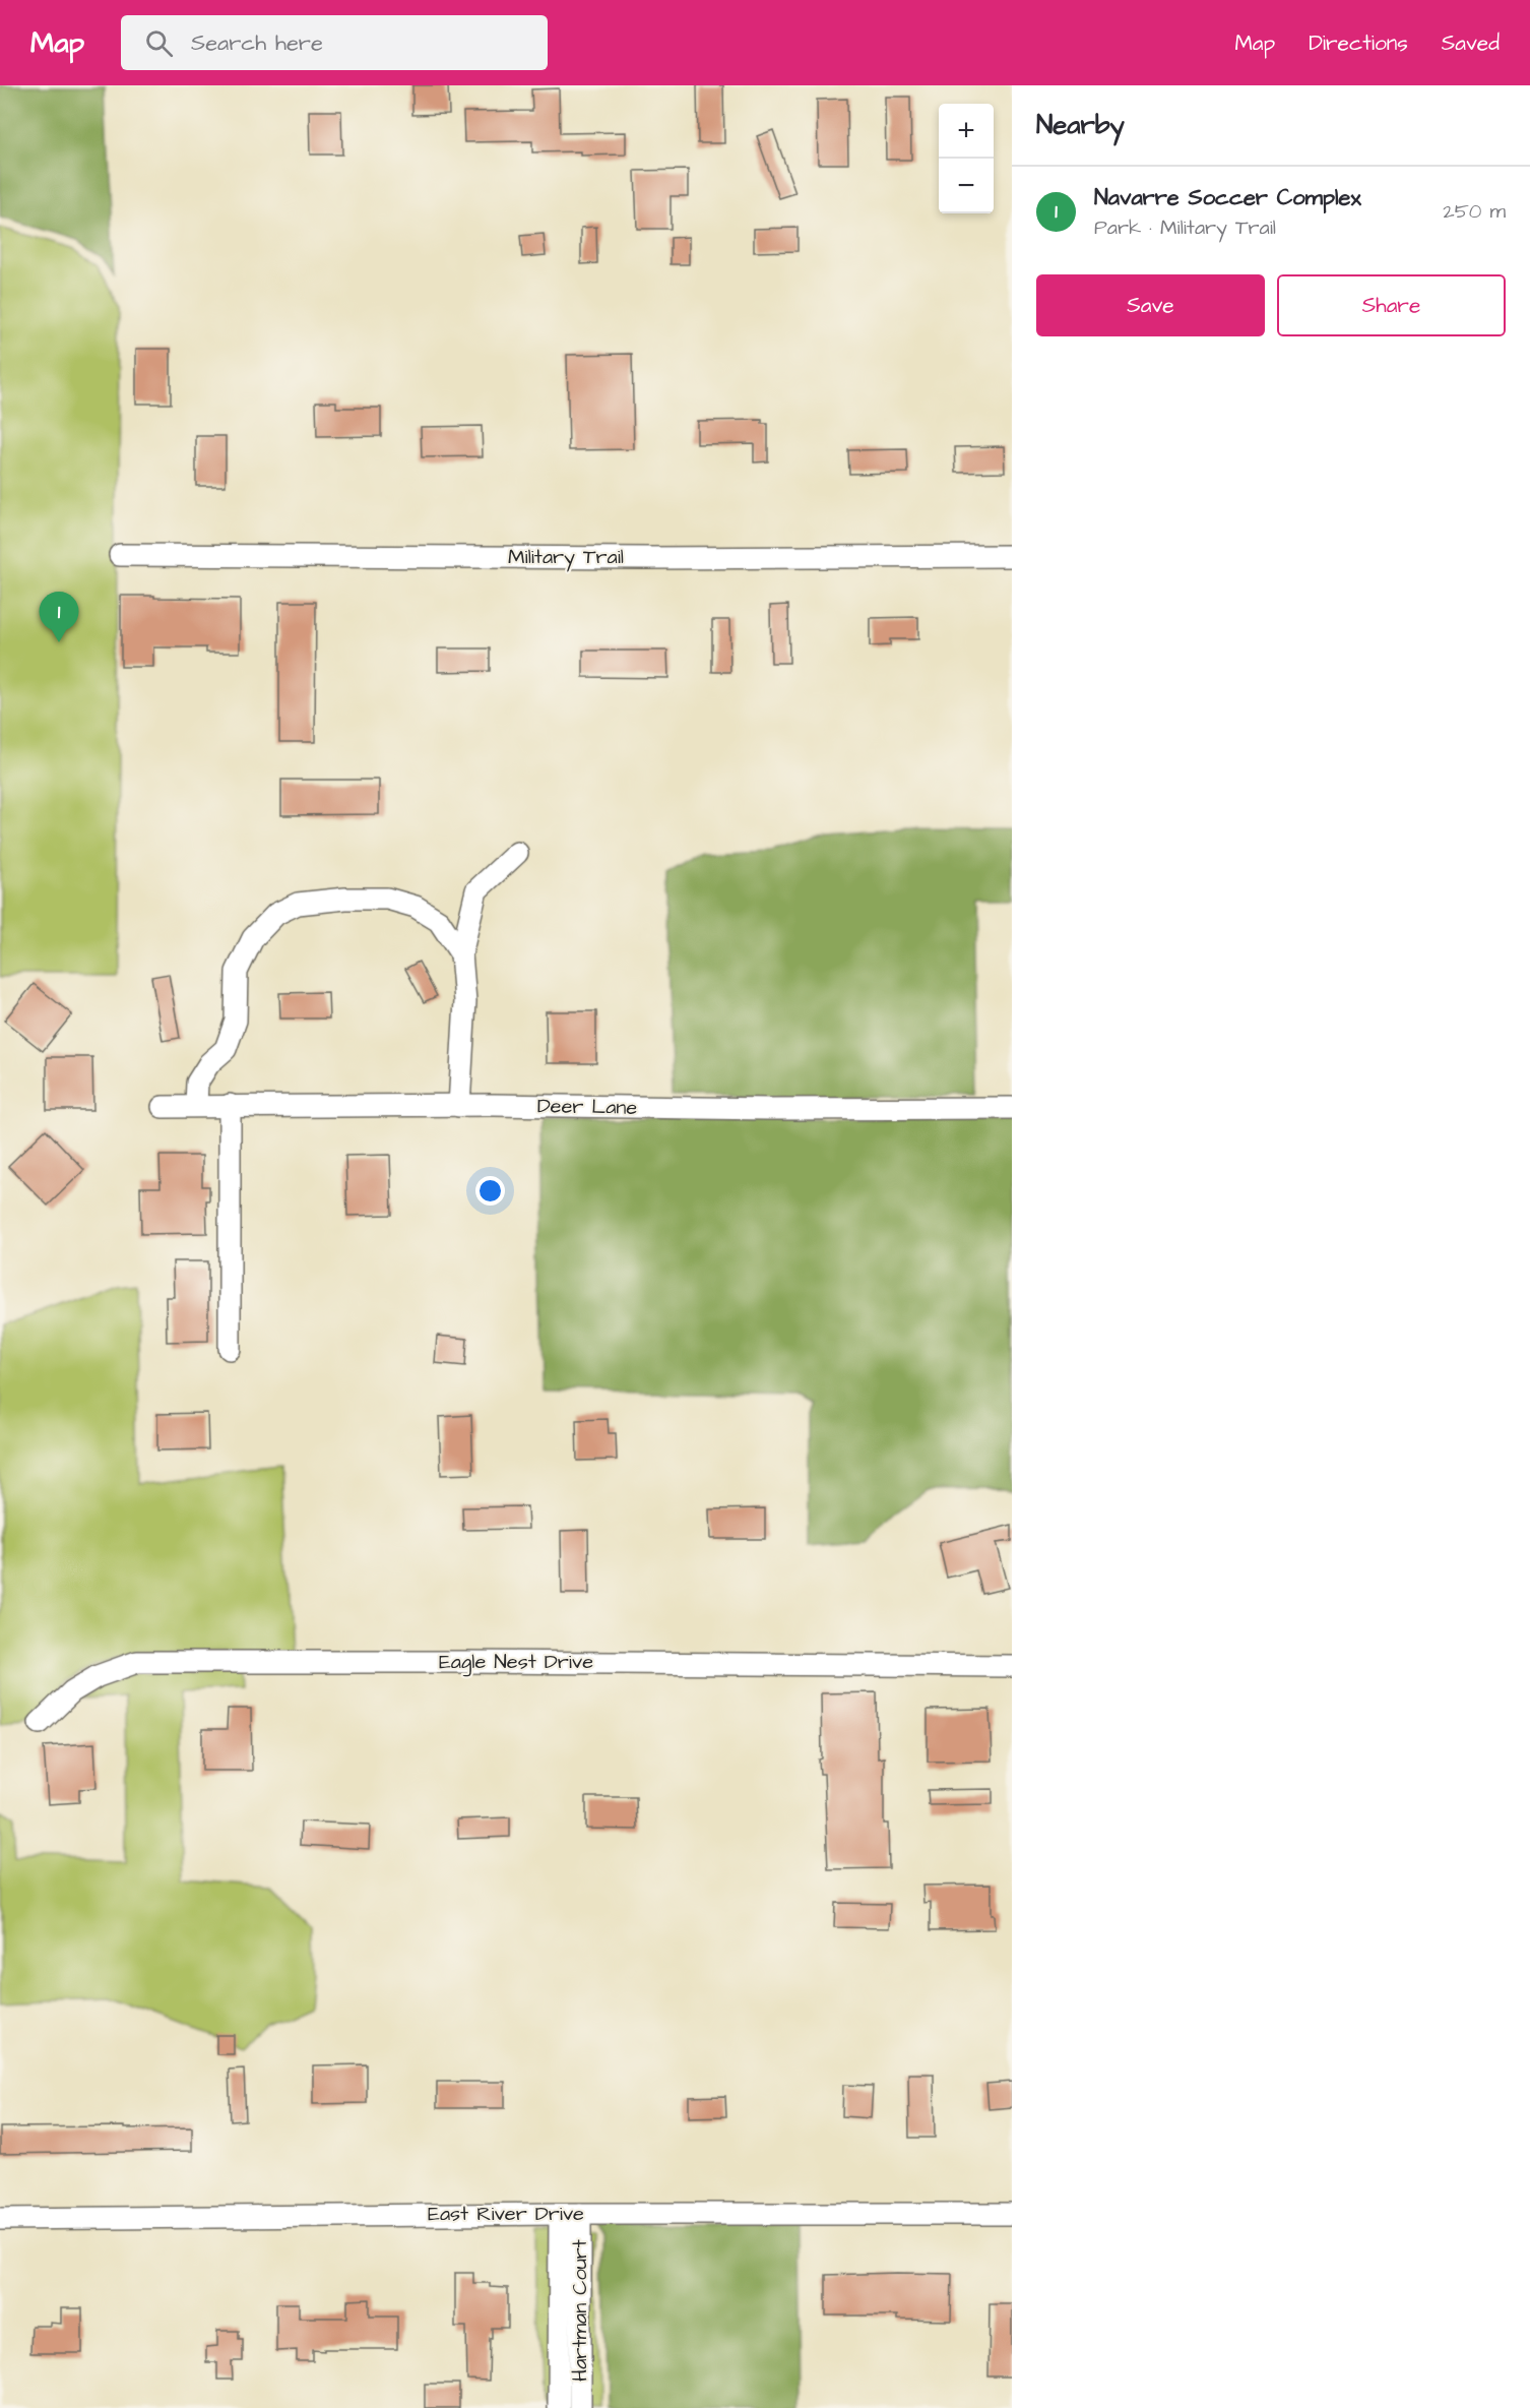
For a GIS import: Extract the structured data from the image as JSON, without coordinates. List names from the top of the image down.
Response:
{
  "streets": {
    "street": [
      "Military Trail",
      "Deer Lane",
      "Eagle Nest Drive",
      "East River Drive",
      "Hartman Court"
    ]
  },
  "crossings": [
    ["East River Drive", "Hartman Court"]
  ],
  "page": {
    "header": "Map",
    "search": "Search here",
    "nav": ["Map", "Directions", "Saved"],
    "heading": "Nearby",
    "map_buttons": ["+", "−"],
    "list": [
      {
        "mark": "1",
        "name": "Navarre Soccer Complex",
        "note": "Park · Military Trail",
        "value": "250 m"
      }
    ],
    "buttons": ["Save", "Share"],
    "pins": "1"
  }
}
